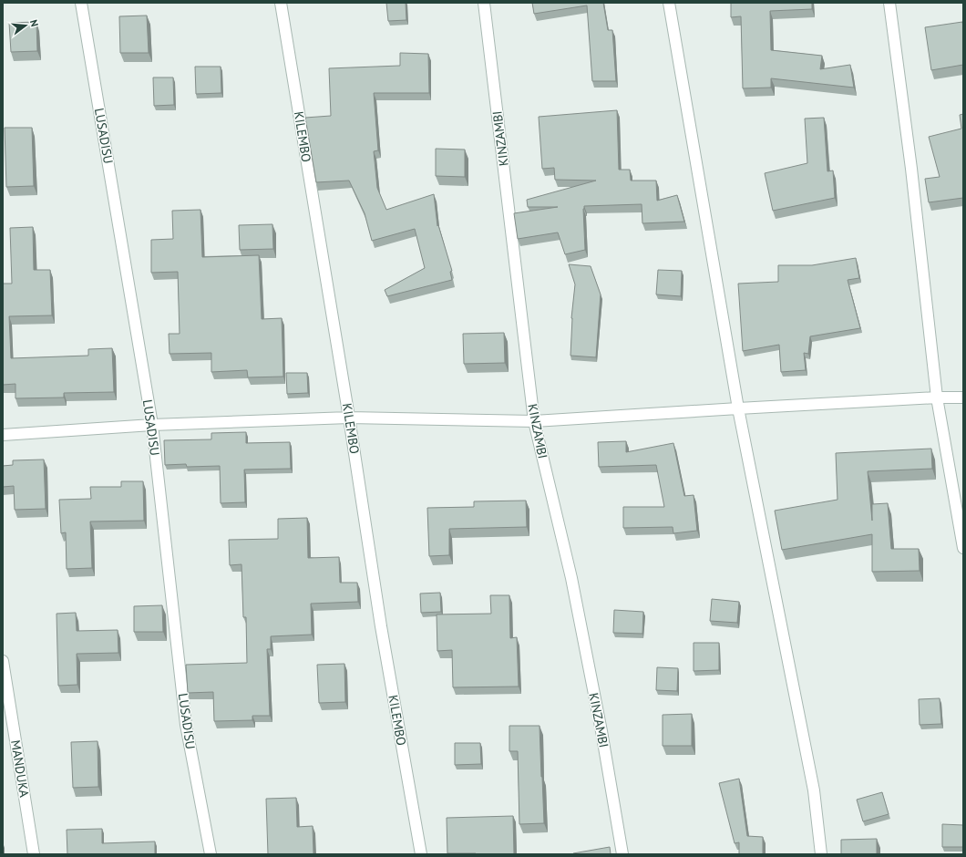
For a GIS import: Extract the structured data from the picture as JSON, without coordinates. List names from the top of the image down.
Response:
{
  "streets": {
    "street": [
      "LUSADISU",
      "KILEMBO",
      "KINZAMBI",
      "MANDUKA"
    ]
  },
  "north": "right"
}
